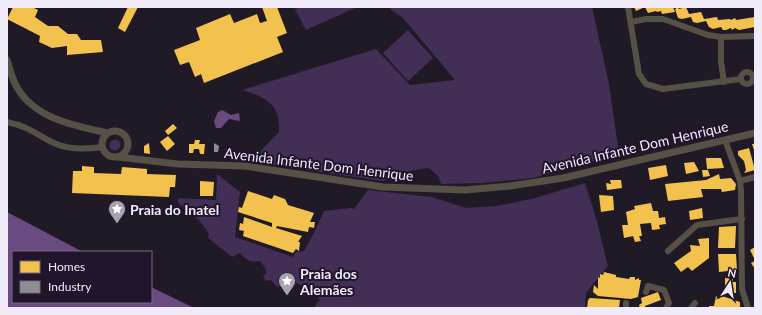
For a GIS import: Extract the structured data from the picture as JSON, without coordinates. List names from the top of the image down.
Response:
{
  "streets": {
    "street": ["Avenida Infante Dom Henrique"]
  },
  "places": {
    "place": ["Praia do Inatel", "Praia dos Alemães"]
  },
  "legend": ["Homes", "Industry"],
  "north": "top"
}
